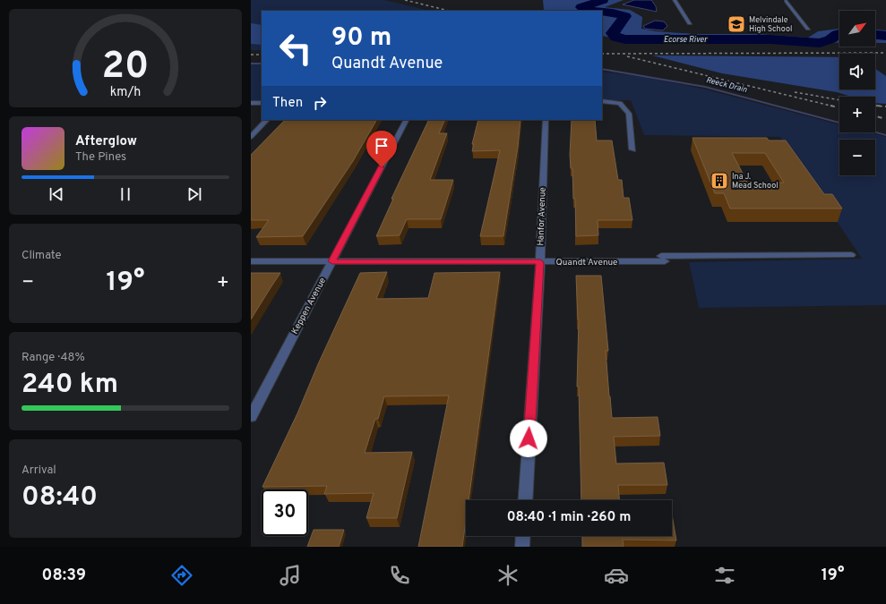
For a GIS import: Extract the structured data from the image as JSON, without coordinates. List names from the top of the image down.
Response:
{
  "streets": {
    "street": ["Hanfor Avenue", "Quandt Avenue", "Keppen Avenue"]
  },
  "crossings": [
    ["Hanfor Avenue", "Quandt Avenue"],
    ["Quandt Avenue", "Keppen Avenue"]
  ],
  "water": ["Ecorse River", "Reeck Drain"],
  "places": {
    "school or university": ["Melvindale High School"],
    "building": ["Ina J. Mead School"]
  },
  "north": "top right",
  "page": {
    "map_buttons": ["+", "−"],
    "turn": ["90 m", "Quandt Avenue"],
    "then": "Then",
    "song": ["Afterglow", "The Pines"],
    "tile": [
      "Climate",
      ["Range · 48%", "240 km"],
      ["Arrival", "08:40"]
    ],
    "heat": ["−", "19°", "+"],
    "limit": "30",
    "trip": "08:40 · 1 min · 260 m",
    "tabs": ["08:39", "19°"],
    "gauge": ["20", "km/h"]
  }
}
